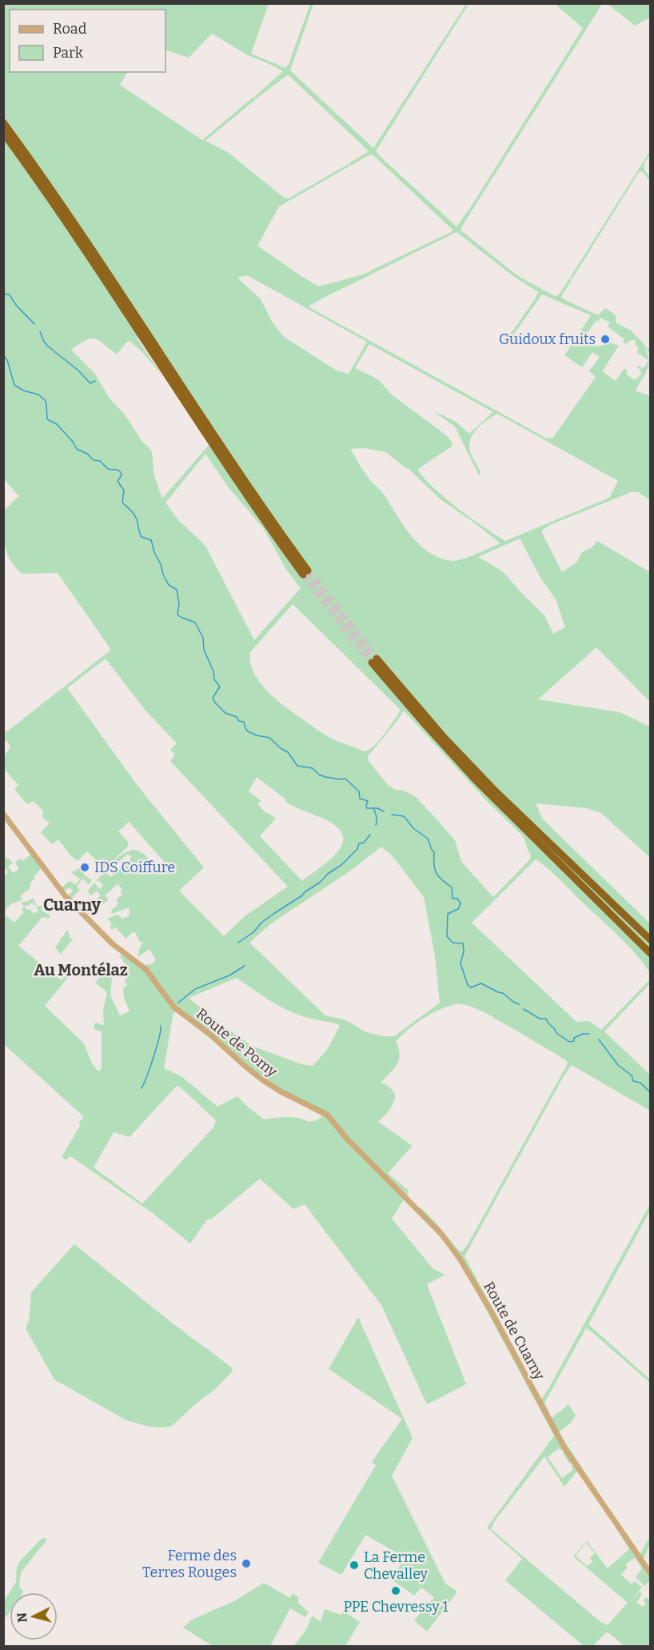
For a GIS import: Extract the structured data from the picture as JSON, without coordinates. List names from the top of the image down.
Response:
{
  "streets": {
    "street": ["Route de Pomy", "Route de Cuarny"]
  },
  "crossings": [
    ["Route de Pomy", "Route de Cuarny"]
  ],
  "districts": ["Cuarny", "Au Montélaz"],
  "places": [
    "Guidoux fruits",
    "IDS Coiffure",
    "Ferme des Terres Rouges",
    "La Ferme Chevalley",
    "PPE Chevressy 1"
  ],
  "legend": ["Road", "Park"],
  "north": "left"
}
